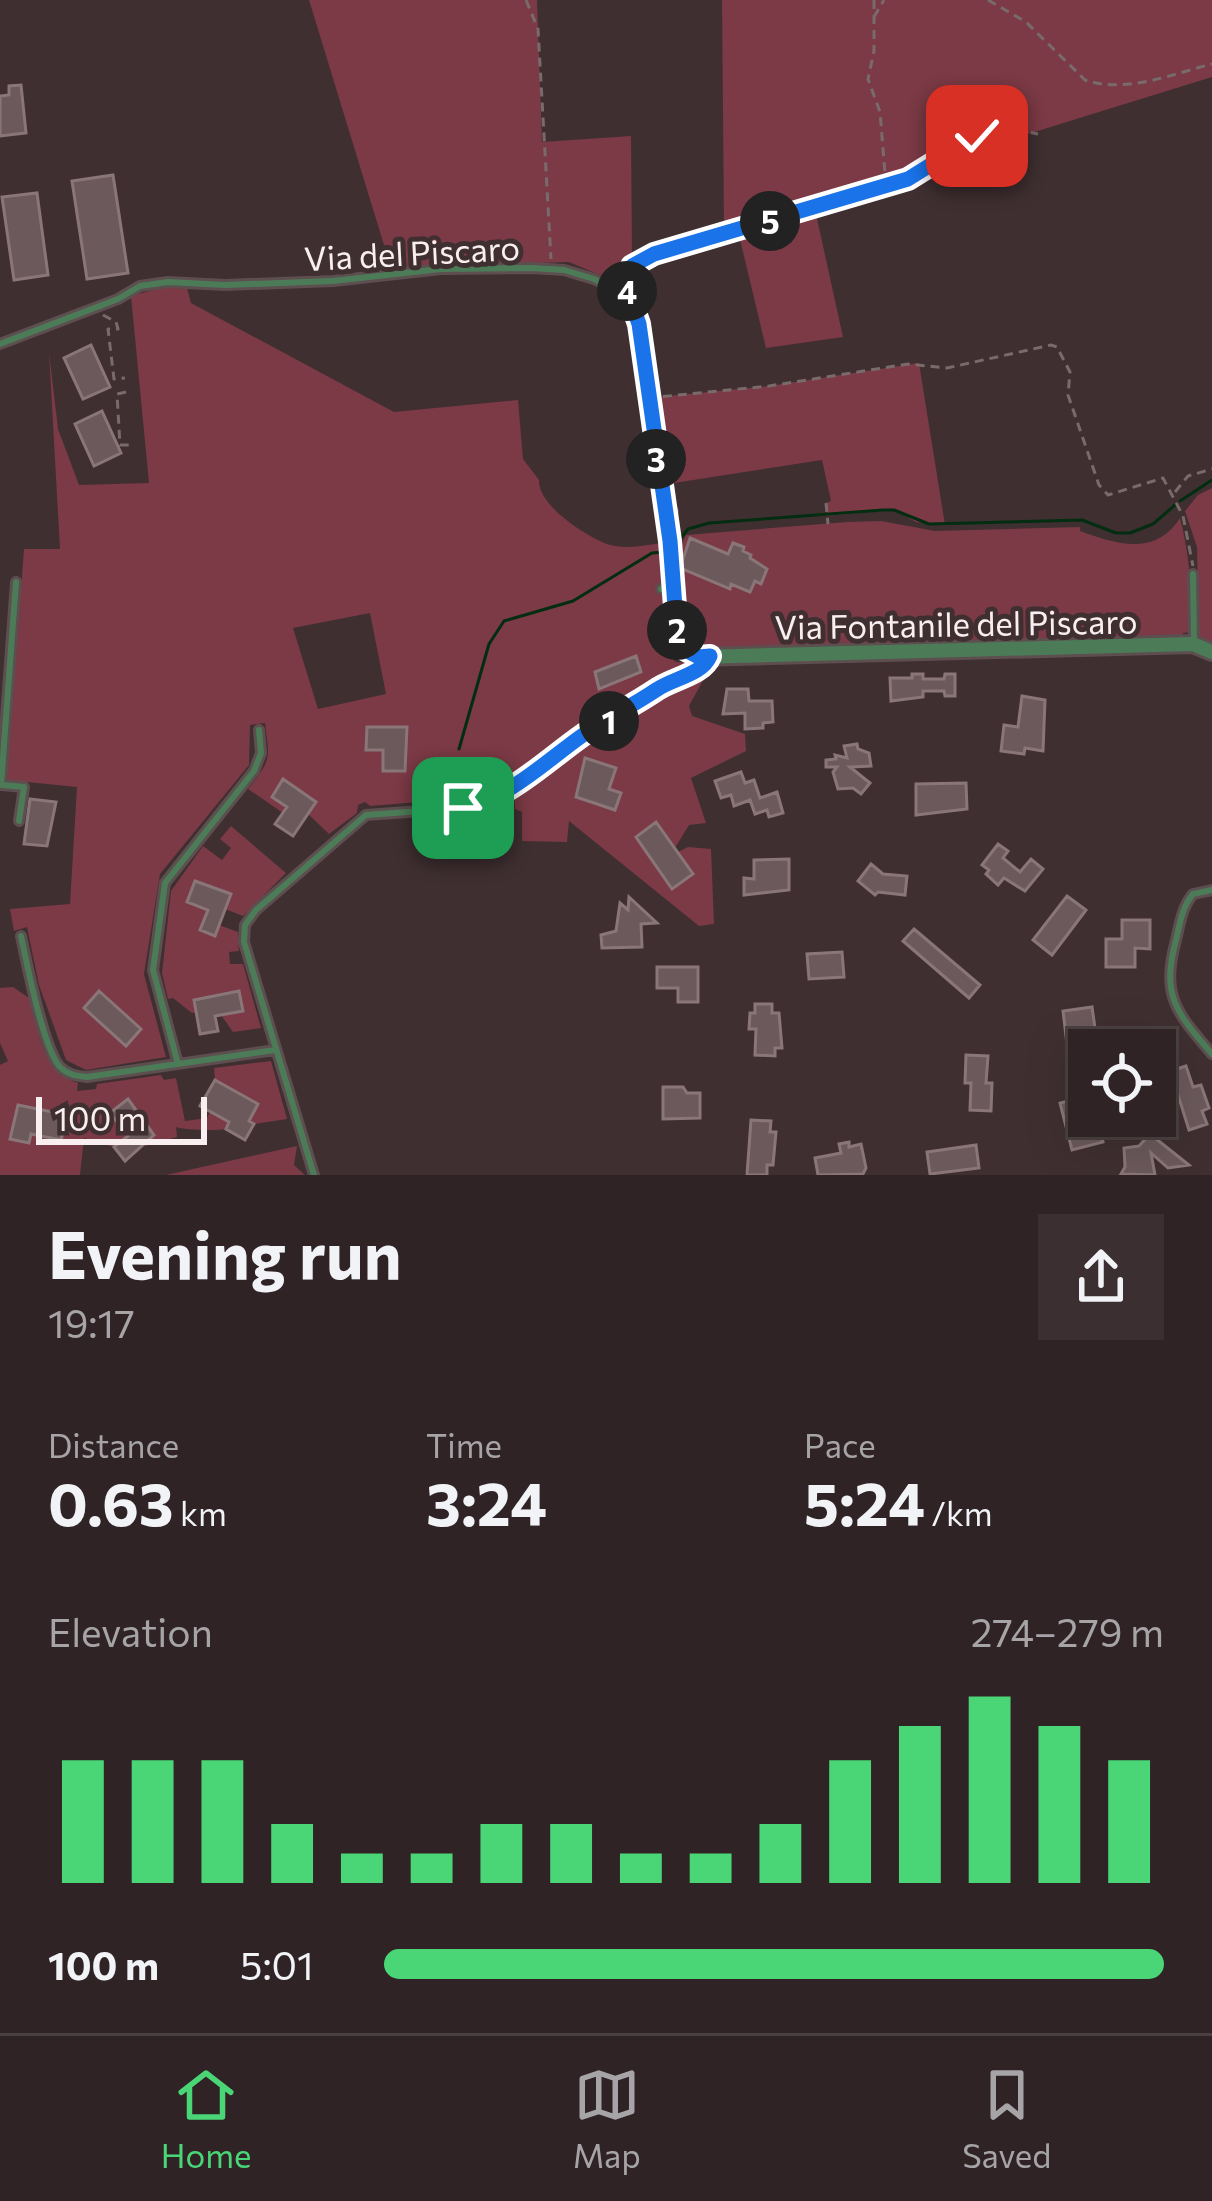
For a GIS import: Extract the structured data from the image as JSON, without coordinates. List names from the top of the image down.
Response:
{
  "streets": {
    "street": ["Via Fontanile del Piscaro"],
    "lane": ["Via del Piscaro"]
  },
  "scale_bar": "100 m",
  "page": {
    "pins": [
      "5",
      "4",
      "3",
      "2",
      "1"
    ],
    "scale": "100 m",
    "heading": ["Evening run", "19:17"],
    "stats": [
      ["Distance", "0.63 km"],
      ["Time", "3:24"],
      ["Pace", "5:24 /km"]
    ],
    "chart": ["Elevation", "274–279 m"],
    "list": [
      {
        "name": "100 m",
        "note": "5:01"
      }
    ],
    "tabs": ["Home", "Map", "Saved"]
  }
}
